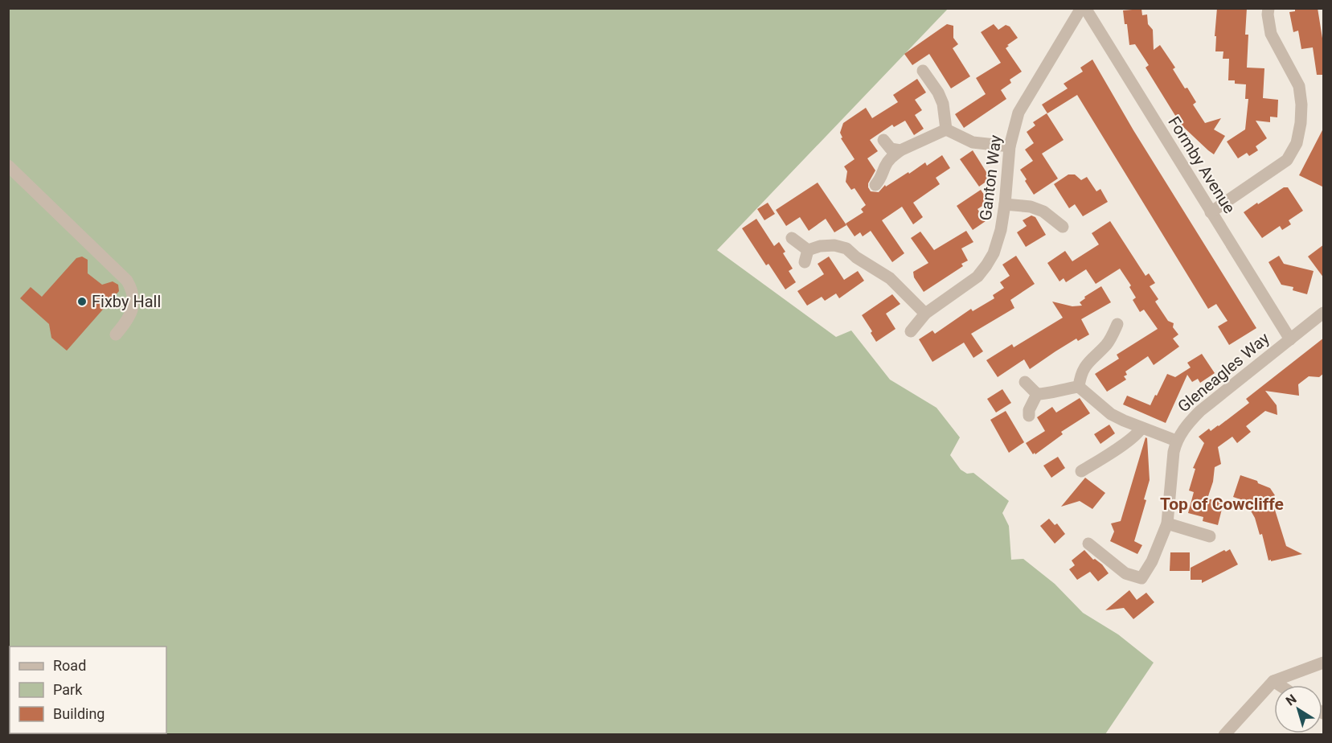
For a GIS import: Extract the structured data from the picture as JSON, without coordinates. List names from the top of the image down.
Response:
{
  "streets": {
    "street": ["Formby Avenue", "Ganton Way", "Gleneagles Way"]
  },
  "crossings": [
    ["Formby Avenue", "Gleneagles Way"]
  ],
  "districts": ["Top of Cowcliffe"],
  "places": ["Fixby Hall"],
  "legend": ["Road", "Park", "Building"],
  "north": "top left"
}
